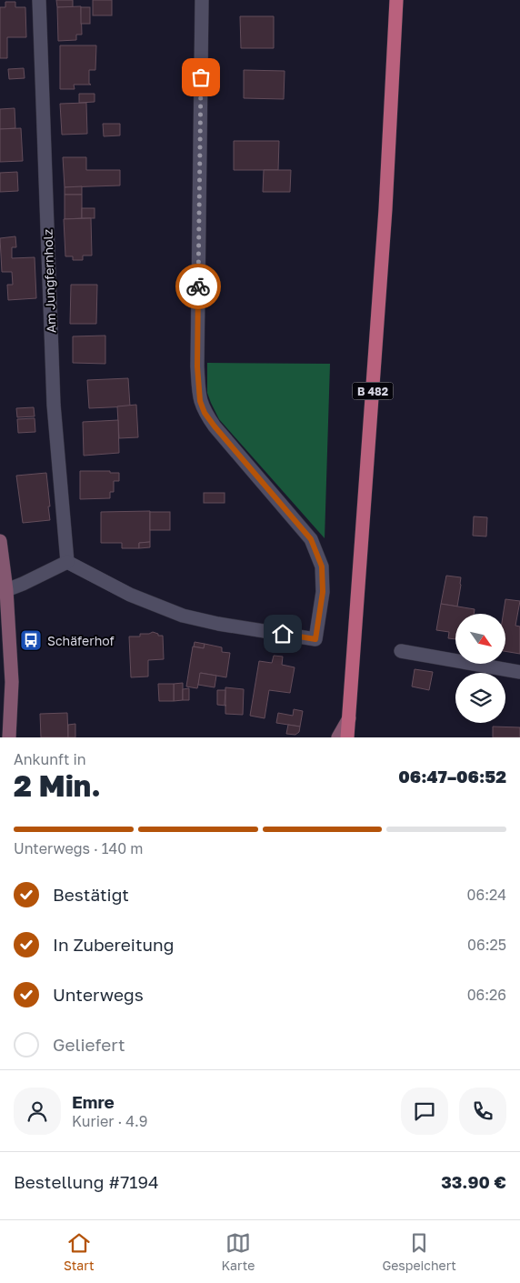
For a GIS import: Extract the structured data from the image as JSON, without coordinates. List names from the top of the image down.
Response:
{
  "streets": {
    "main road": ["B 482"],
    "street": ["Am Jungfernholz"]
  },
  "places": {
    "bus stop": ["Schäferhof"]
  },
  "north": "bottom right",
  "page": {
    "heading": ["2 Min.", "Ankunft in", "06:47–06:52"],
    "panel": [
      "Emre",
      "Kurier · 4.9",
      "Bestellung #7194",
      "33.90 €"
    ],
    "bar": "Unterwegs · 140 m",
    "list": [
      ["Bestätigt", "06:24"],
      ["In Zubereitung", "06:25"],
      ["Unterwegs", "06:26"],
      "Geliefert"
    ],
    "tabs": ["Start", "Karte", "Gespeichert"]
  }
}
